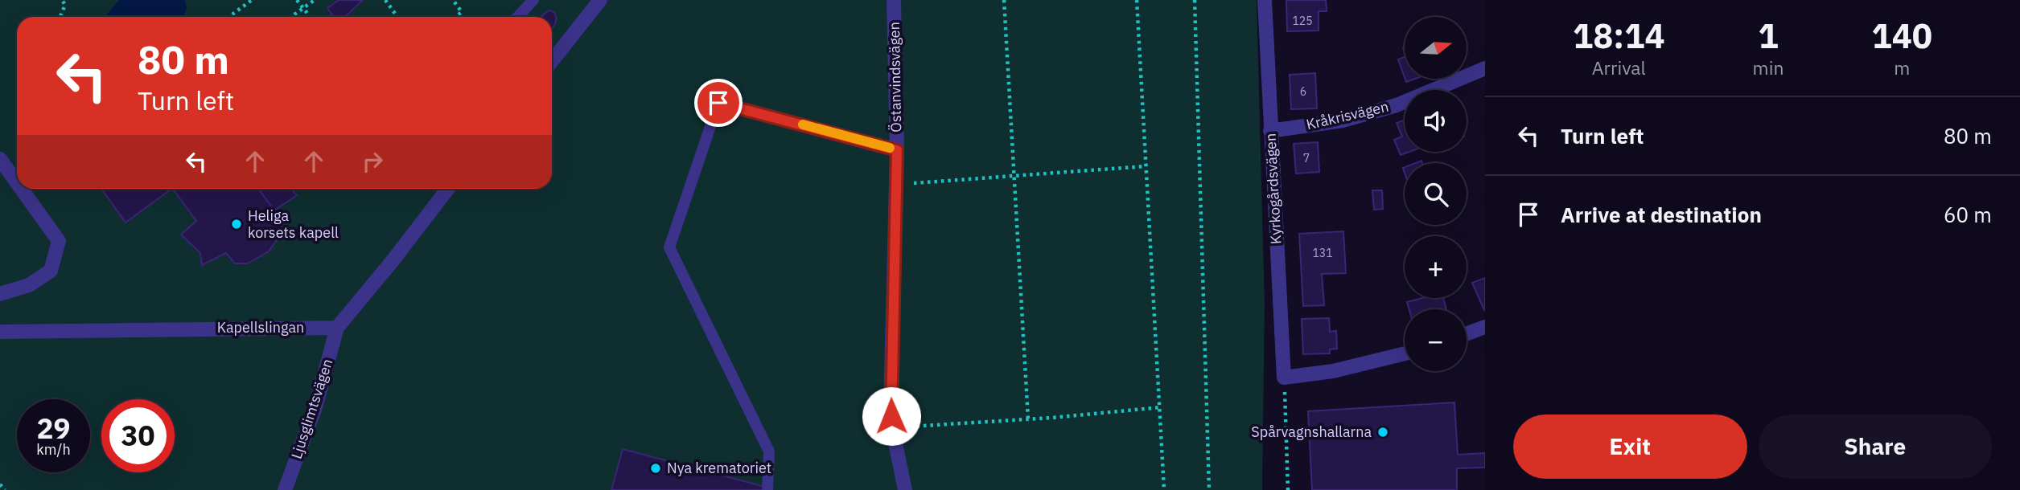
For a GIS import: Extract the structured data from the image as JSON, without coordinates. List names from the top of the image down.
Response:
{
  "streets": {
    "street": [
      "Östanvindsvägen",
      "Kråkrisvägen",
      "Kyrkogårdsvägen",
      "Kapellslingan",
      "Ljusglimtsvägen"
    ]
  },
  "crossings": [
    ["Kråkrisvägen", "Kyrkogårdsvägen"],
    ["Kapellslingan", "Ljusglimtsvägen"]
  ],
  "places": ["Heliga korsets kapell", "Spårvagnshallarna", "Nya krematoriet"],
  "house_numbers": [
    "125",
    "6",
    "7",
    "131"
  ],
  "north": "right",
  "page": {
    "eta": [
      "18:14",
      "Arrival",
      "1",
      "min",
      "140",
      "m"
    ],
    "map_buttons": ["+", "−"],
    "turn": ["80 m", "Turn left"],
    "list": [
      {
        "name": "Turn left",
        "value": "80 m"
      },
      {
        "name": "Arrive at destination",
        "value": "60 m"
      }
    ],
    "speed": "29 km/h",
    "limit": "30",
    "buttons": ["Exit", "Share"]
  }
}
